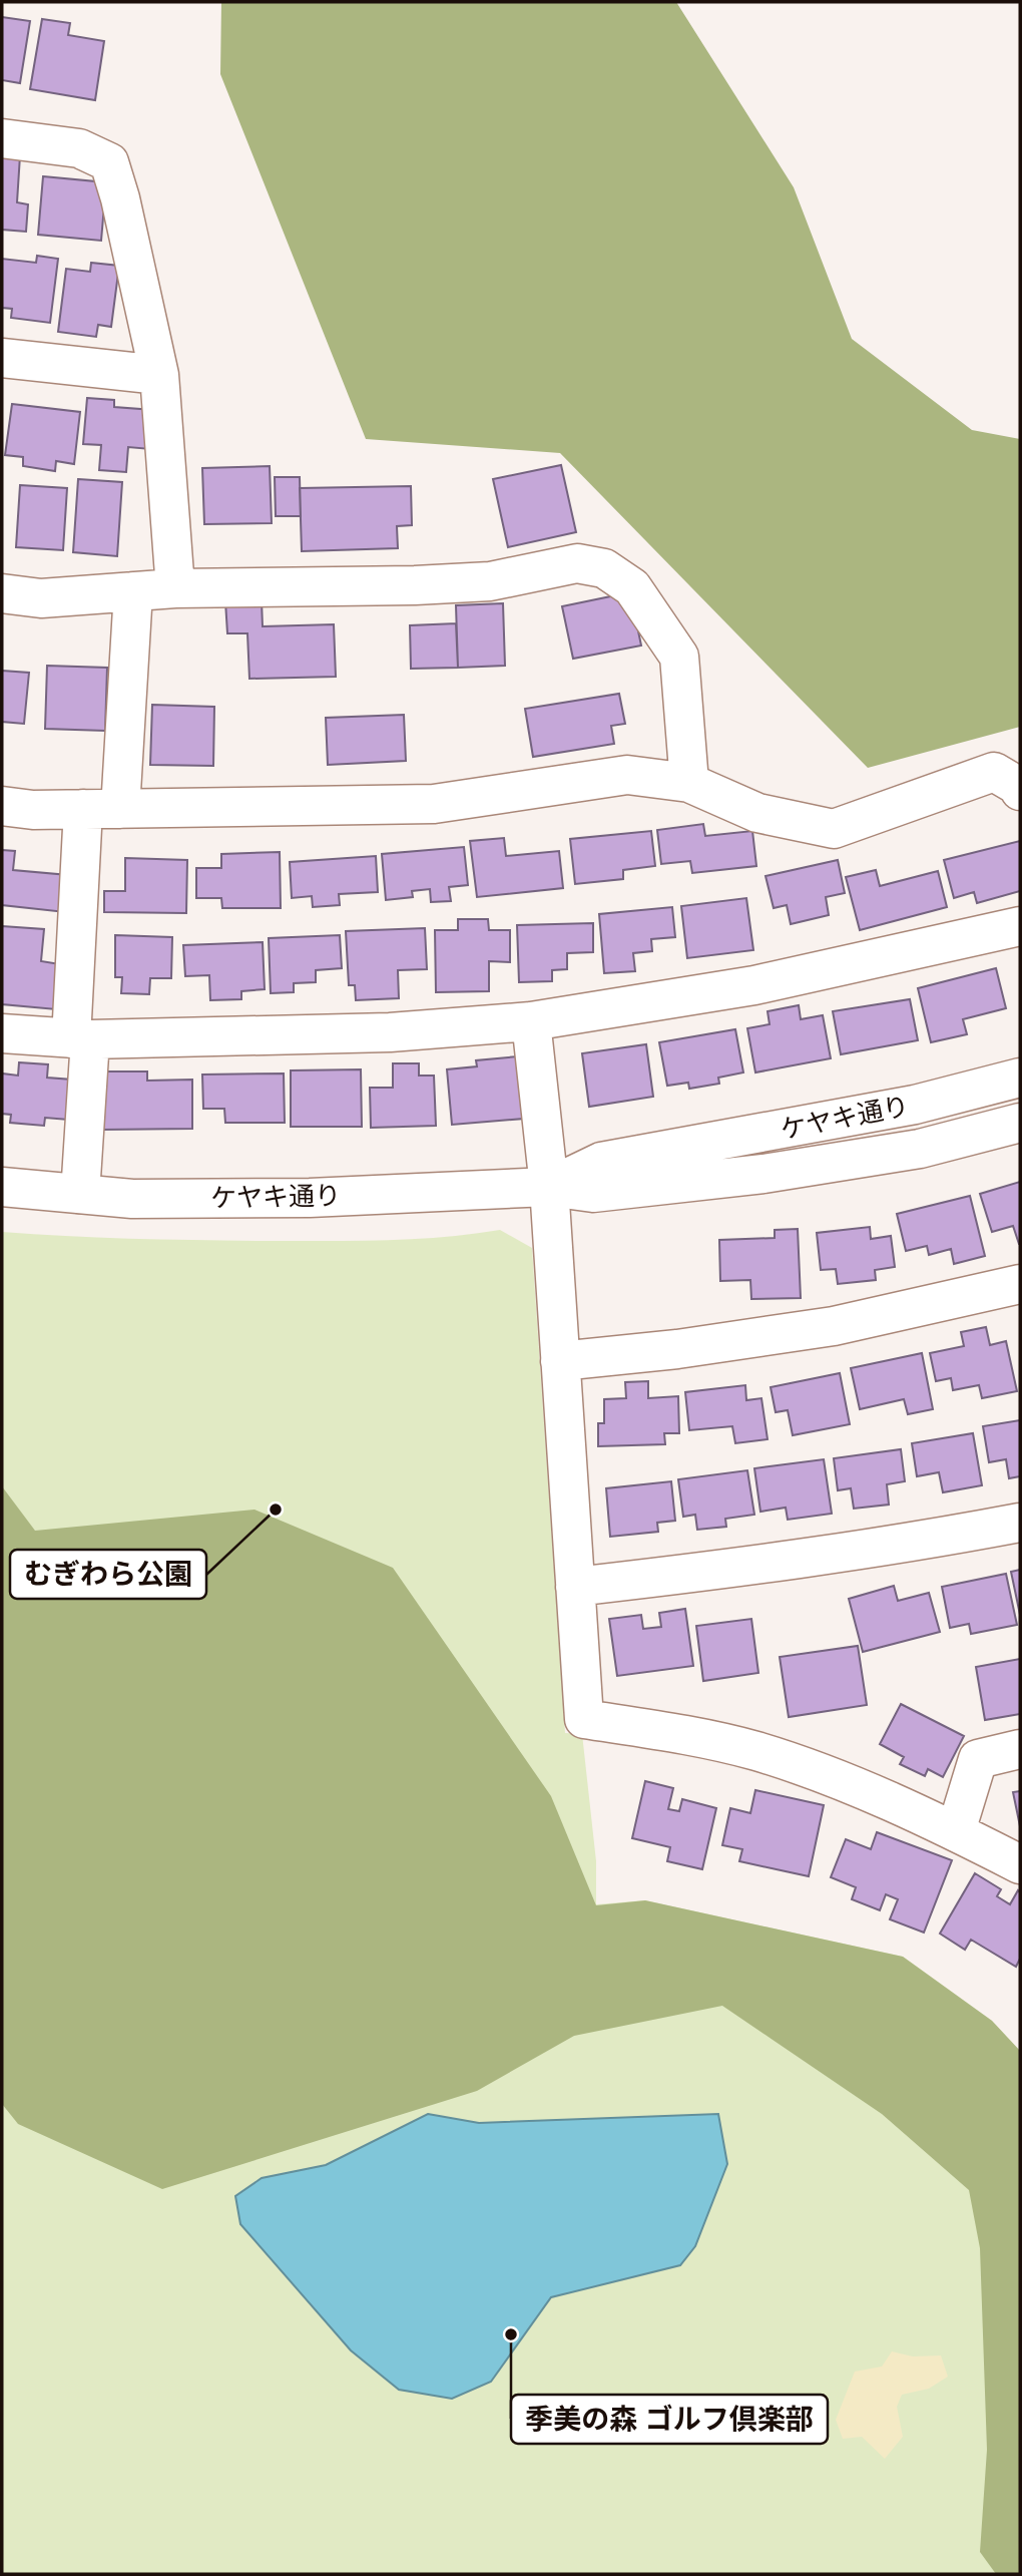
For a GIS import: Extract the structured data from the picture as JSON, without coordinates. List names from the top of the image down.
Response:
{
  "streets": {
    "street": ["ケヤキ通り"]
  },
  "places": ["むぎわら公園", "季美の森 ゴルフ倶楽部"]
}
